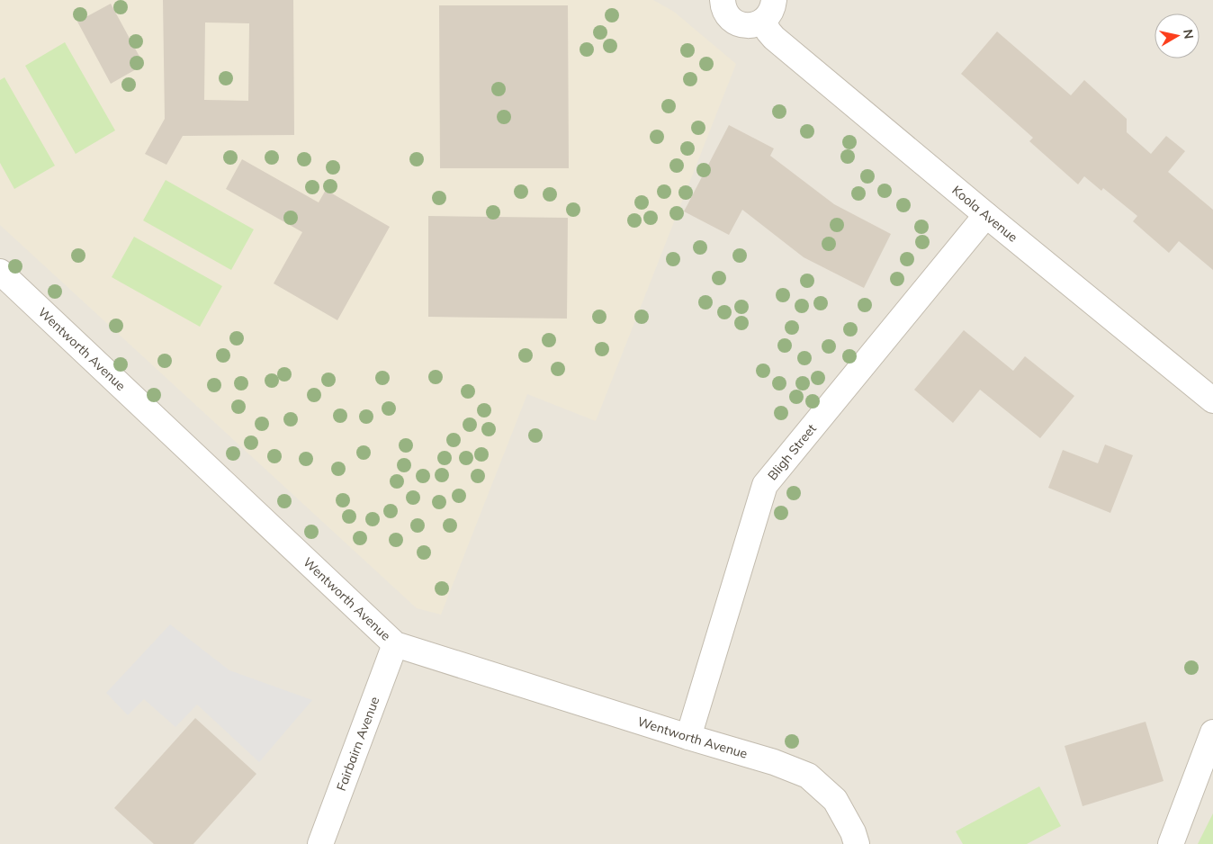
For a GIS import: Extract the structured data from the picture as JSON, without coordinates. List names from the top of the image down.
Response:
{
  "streets": {
    "street": [
      "Koola Avenue",
      "Wentworth Avenue",
      "Bligh Street",
      "Fairbairn Avenue"
    ]
  },
  "crossings": [
    ["Koola Avenue", "Bligh Street"],
    ["Wentworth Avenue", "Bligh Street"],
    ["Wentworth Avenue", "Fairbairn Avenue"]
  ],
  "north": "right"
}
